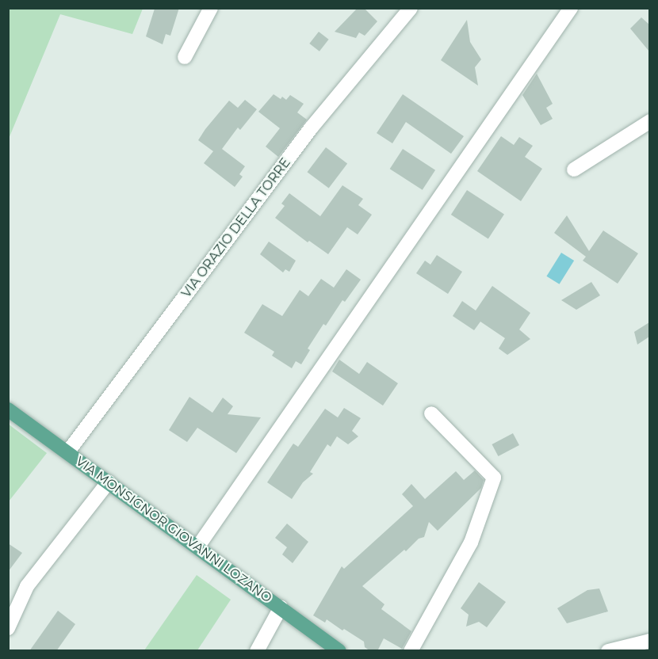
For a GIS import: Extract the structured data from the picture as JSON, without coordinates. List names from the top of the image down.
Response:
{
  "streets": {
    "main road": ["VIA MONSIGNOR GIOVANNI LOZANO"],
    "street": ["VIA ORAZIO DELLA TORRE"]
  },
  "crossings": [
    ["VIA ORAZIO DELLA TORRE", "VIA MONSIGNOR GIOVANNI LOZANO"]
  ]
}
